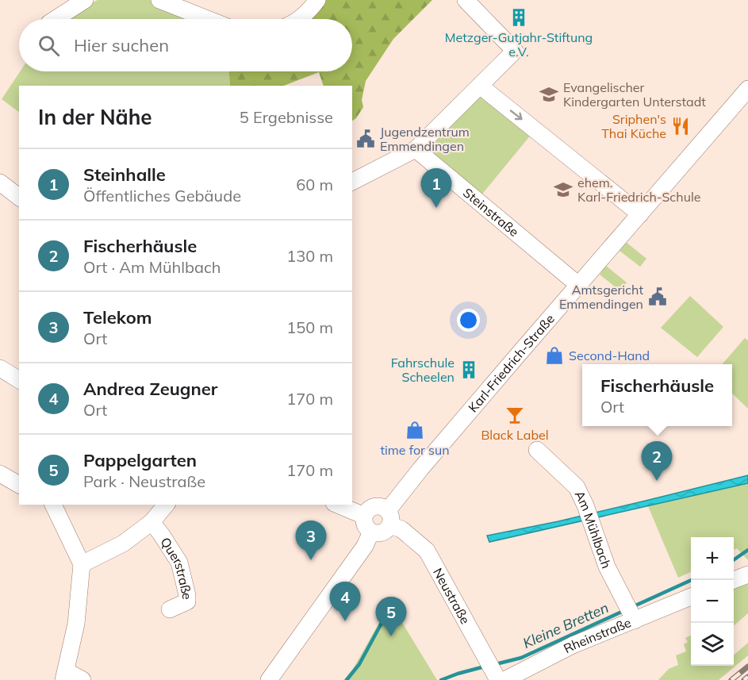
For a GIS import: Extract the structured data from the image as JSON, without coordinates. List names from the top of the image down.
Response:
{
  "streets": {
    "street": [
      "Steinstraße",
      "Karl-Friedrich-Straße",
      "Am Mühlbach",
      "Querstraße",
      "Neustraße",
      "Rheinstraße"
    ]
  },
  "crossings": [
    ["Steinstraße", "Karl-Friedrich-Straße"],
    ["Karl-Friedrich-Straße", "Neustraße"],
    ["Am Mühlbach", "Rheinstraße"],
    ["Neustraße", "Rheinstraße"]
  ],
  "water": ["Kleine Bretten"],
  "places": {
    "building": ["Metzger-Gutjahr-Stiftung e.V.", "Fahrschule Scheelen"],
    "school or university": ["Evangelischer Kindergarten Unterstadt", "ehem. Karl-Friedrich-Schule"],
    "restaurant": ["Sriphen's Thai Küche"],
    "public building": ["Jugendzentrum Emmendingen", "Amtsgericht Emmendingen"],
    "shop": ["Second-Hand", "time for sun"],
    "bar": ["Black Label"]
  },
  "page": {
    "search": "Hier suchen",
    "heading": ["In der Nähe", "5 Ergebnisse"],
    "list": [
      {
        "mark": "1",
        "name": "Steinhalle",
        "note": "Öffentliches Gebäude",
        "value": "60 m"
      },
      {
        "mark": "2",
        "name": "Fischerhäusle",
        "note": "Ort · Am Mühlbach",
        "value": "130 m"
      },
      {
        "mark": "3",
        "name": "Telekom",
        "note": "Ort",
        "value": "150 m"
      },
      {
        "mark": "4",
        "name": "Andrea Zeugner",
        "note": "Ort",
        "value": "170 m"
      },
      {
        "mark": "5",
        "name": "Pappelgarten",
        "note": "Park · Neustraße",
        "value": "170 m"
      }
    ],
    "pins": [
      "1",
      "2",
      "3",
      "4",
      "5"
    ],
    "popup": ["Fischerhäusle", "Ort"],
    "map_buttons": ["+", "−"]
  }
}
